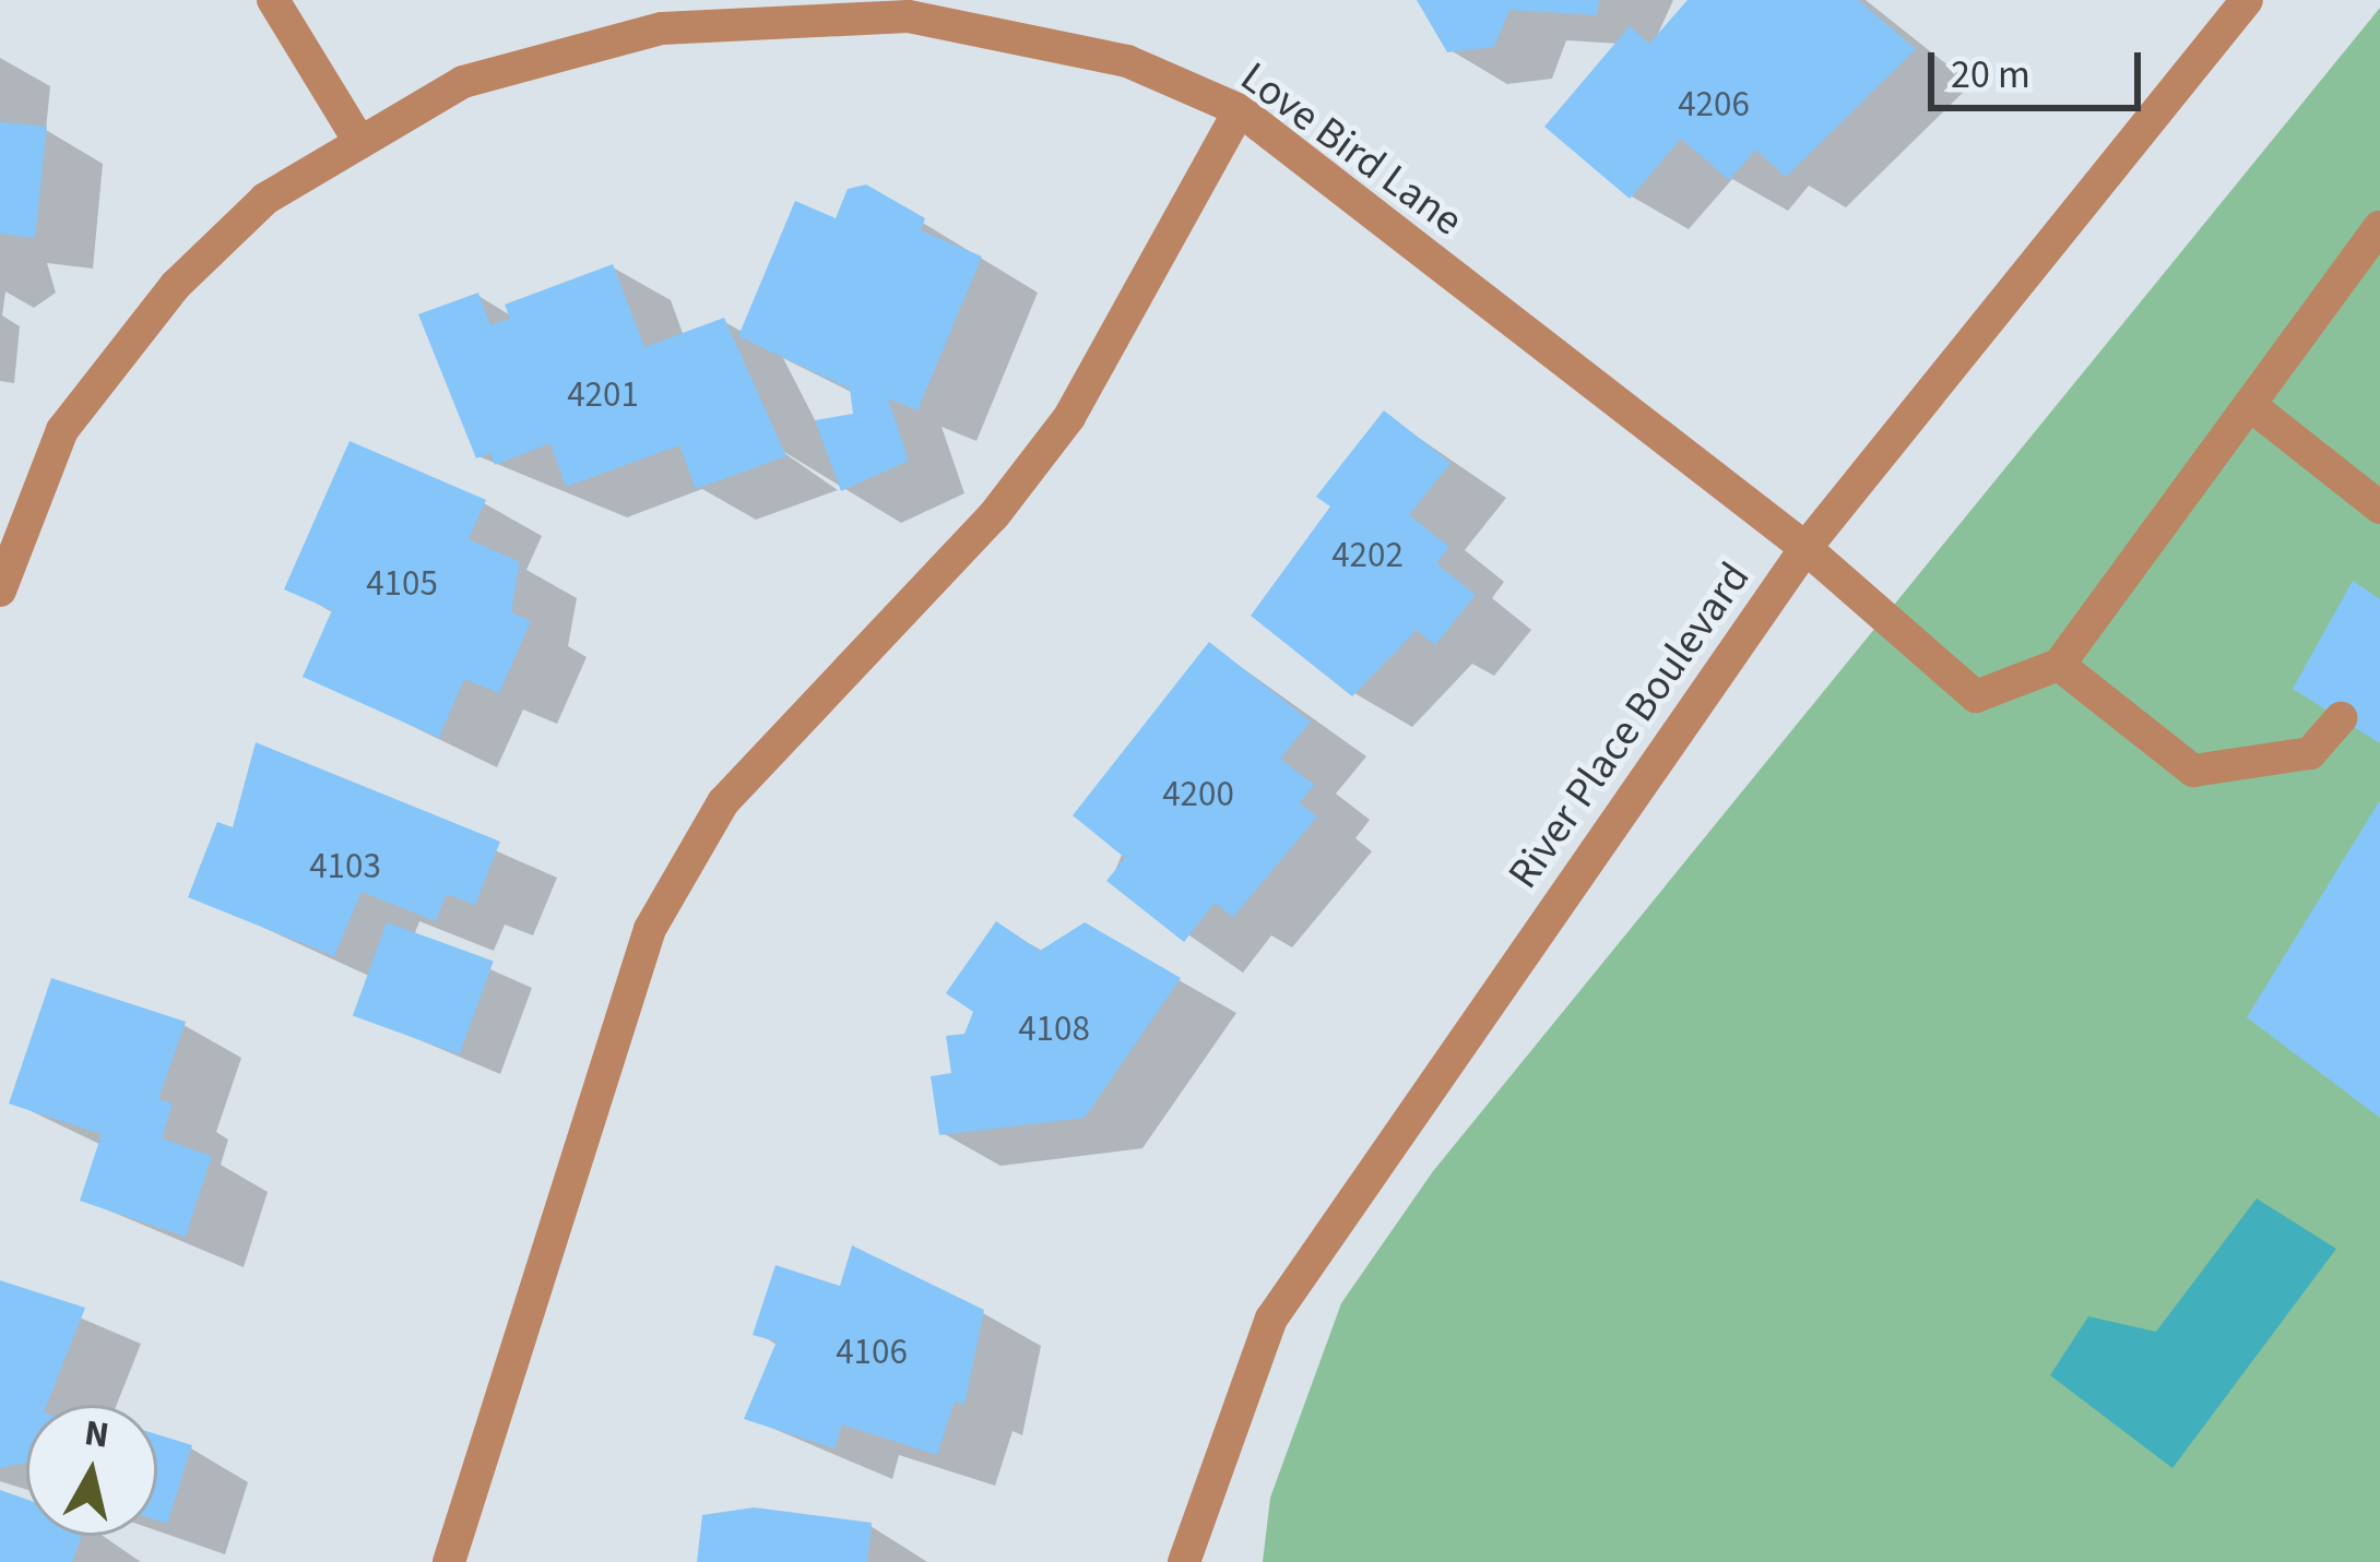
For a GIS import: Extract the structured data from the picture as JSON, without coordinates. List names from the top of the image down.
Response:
{
  "streets": {
    "street": ["Love Bird Lane", "River Place Boulevard"]
  },
  "crossings": [
    ["Love Bird Lane", "River Place Boulevard"]
  ],
  "house_numbers": [
    "4206",
    "4201",
    "4202",
    "4105",
    "4200",
    "4103",
    "4108",
    "4106"
  ],
  "scale_bar": "20 m",
  "north": "top"
}
